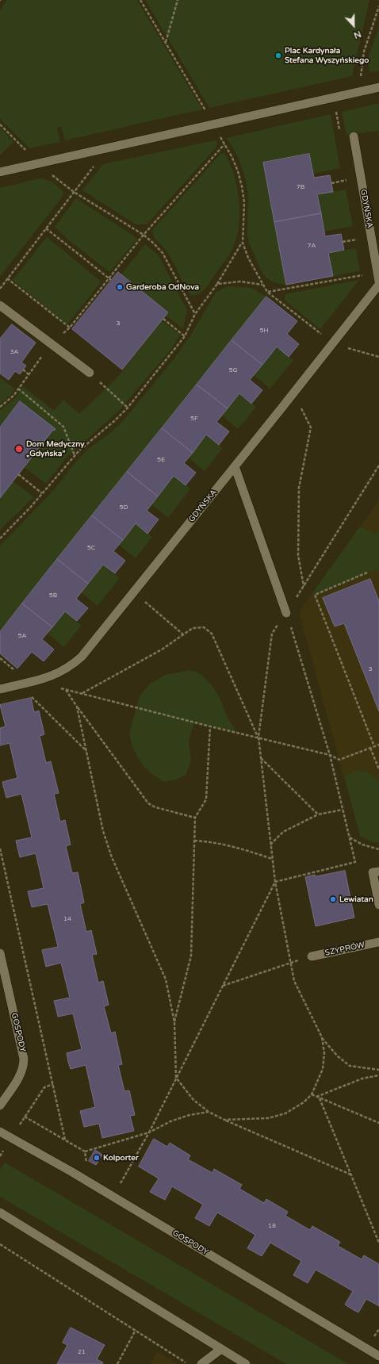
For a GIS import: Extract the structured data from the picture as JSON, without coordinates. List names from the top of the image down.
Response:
{
  "streets": {
    "street": ["GDYŃSKA", "SZYPRÓW", "GOSPODY"]
  },
  "places": [
    "Plac Kardynała Stefana Wyszyńskiego",
    "Garderoba OdNova",
    "Dom Medyczny „Gdyńska”",
    "Lewiatan",
    "Kolporter"
  ],
  "house_numbers": [
    "7B",
    "7A",
    "3",
    "5H",
    "3A",
    "5G",
    "5F",
    "5E",
    "5D",
    "5C",
    "5B",
    "5A",
    "3",
    "14",
    "18",
    "21"
  ],
  "north": "bottom"
}
